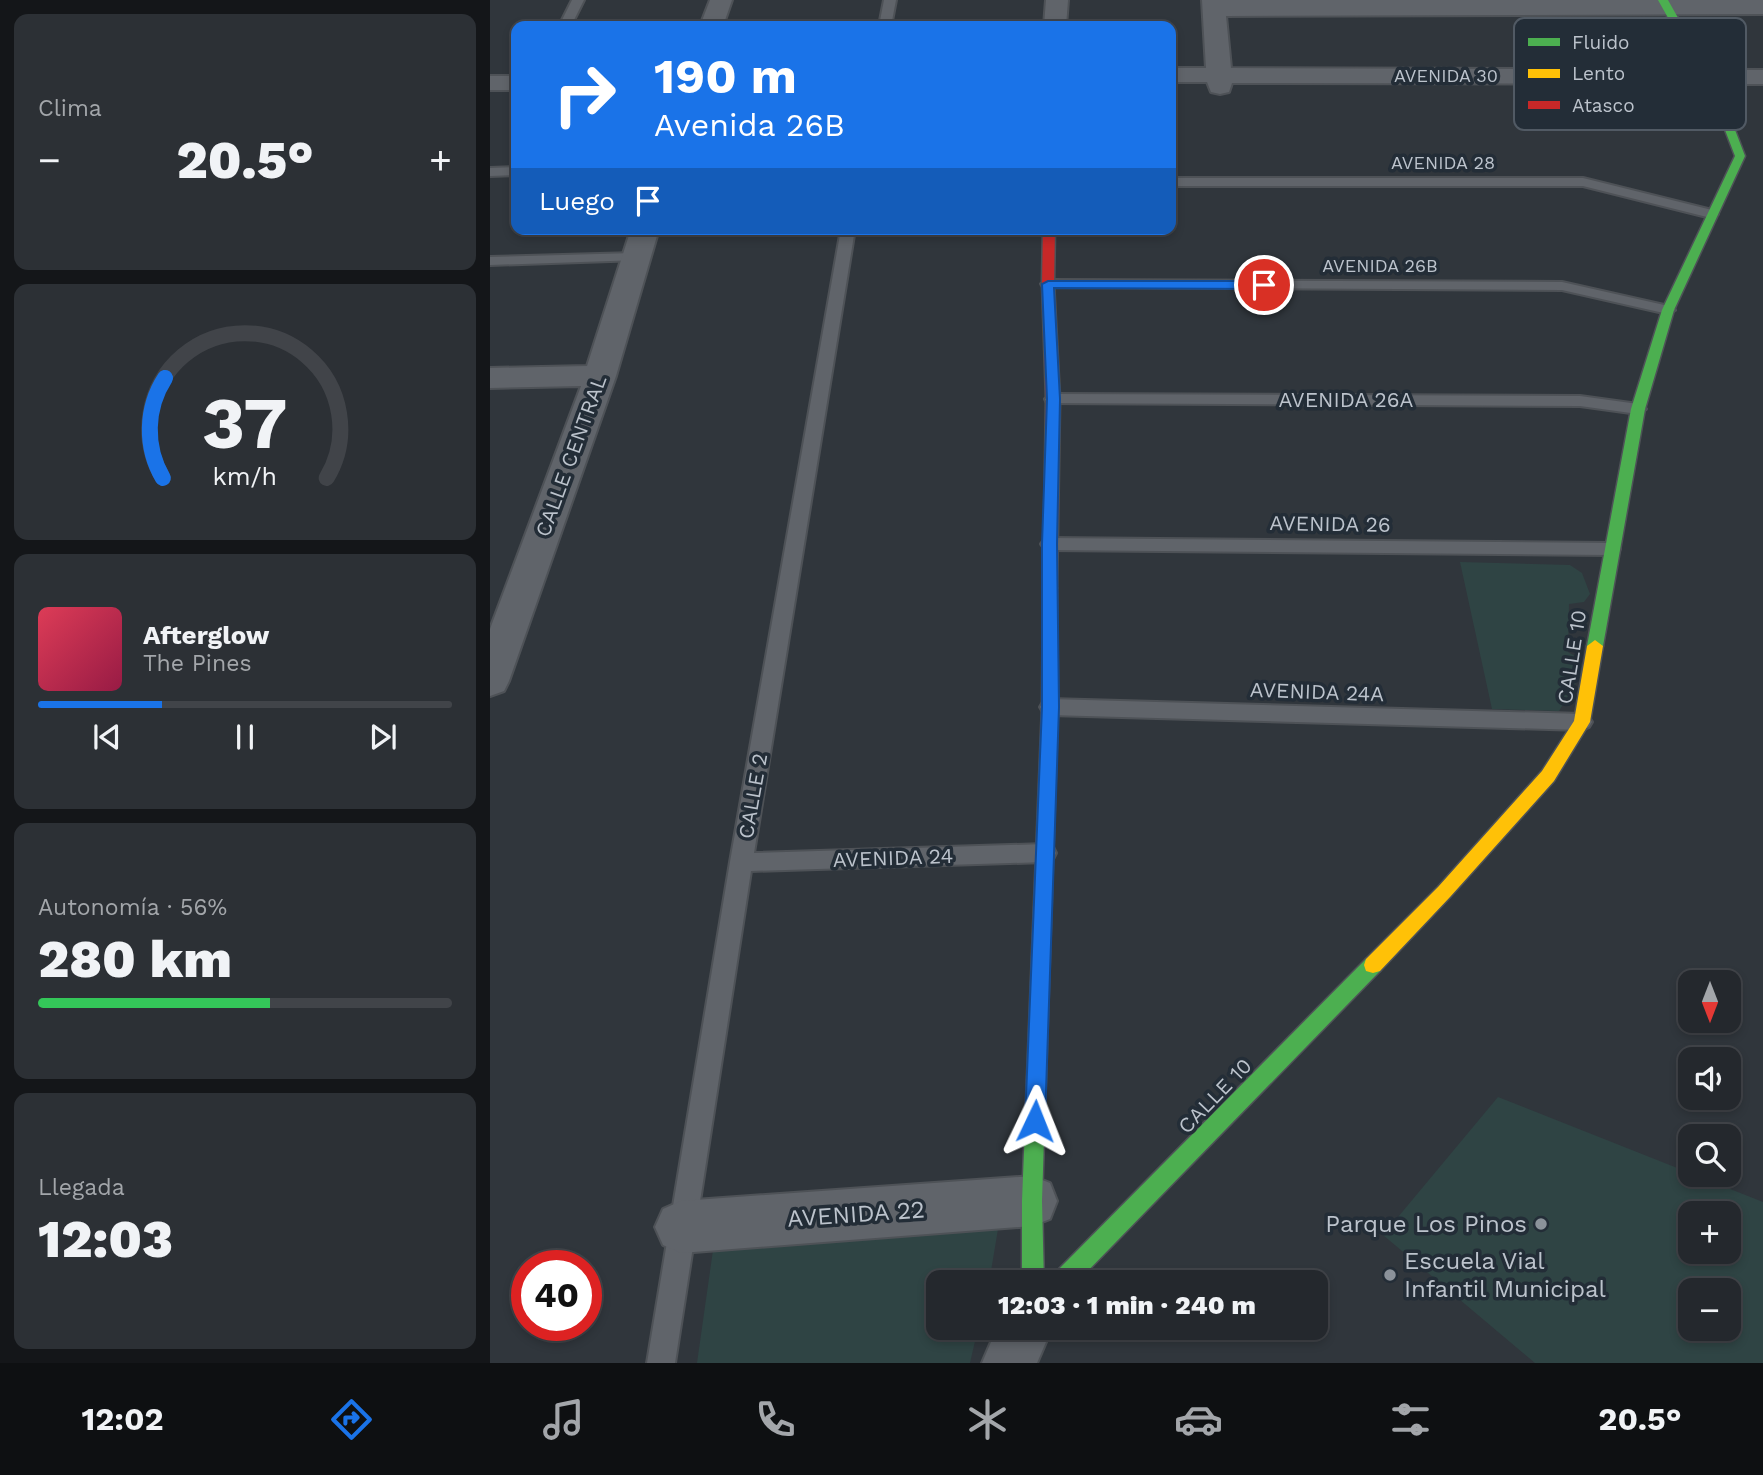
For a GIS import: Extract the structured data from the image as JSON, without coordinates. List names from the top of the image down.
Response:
{
  "streets": {
    "street": [
      "AVENIDA 30",
      "CALLE CENTRAL",
      "CALLE 10",
      "AVENIDA 22"
    ],
    "lane": [
      "AVENIDA 28",
      "AVENIDA 26B",
      "AVENIDA 26A",
      "AVENIDA 26",
      "AVENIDA 24A",
      "CALLE 2",
      "AVENIDA 24"
    ]
  },
  "crossings": [
    ["AVENIDA 28", "CALLE 10"],
    ["AVENIDA 26B", "CALLE 10"],
    ["AVENIDA 26A", "CALLE 10"],
    ["AVENIDA 26", "CALLE 10"],
    ["CALLE 10", "AVENIDA 24A"],
    ["CALLE 2", "AVENIDA 24"],
    ["CALLE 2", "AVENIDA 22"]
  ],
  "places": ["Parque Los Pinos", "Escuela Vial Infantil Municipal"],
  "legend": ["Fluido", "Lento", "Atasco"],
  "north": "bottom",
  "page": {
    "tile": [
      "Clima",
      ["Autonomía · 56%", "280 km"],
      ["Llegada", "12:03"]
    ],
    "turn": ["190 m", "Avenida 26B"],
    "heat": ["−", "20.5°", "+"],
    "then": "Luego",
    "song": ["Afterglow", "The Pines"],
    "map_buttons": ["+", "−"],
    "limit": "40",
    "trip": "12:03 · 1 min · 240 m",
    "tabs": ["12:02", "20.5°"],
    "gauge": ["37", "km/h"]
  }
}
